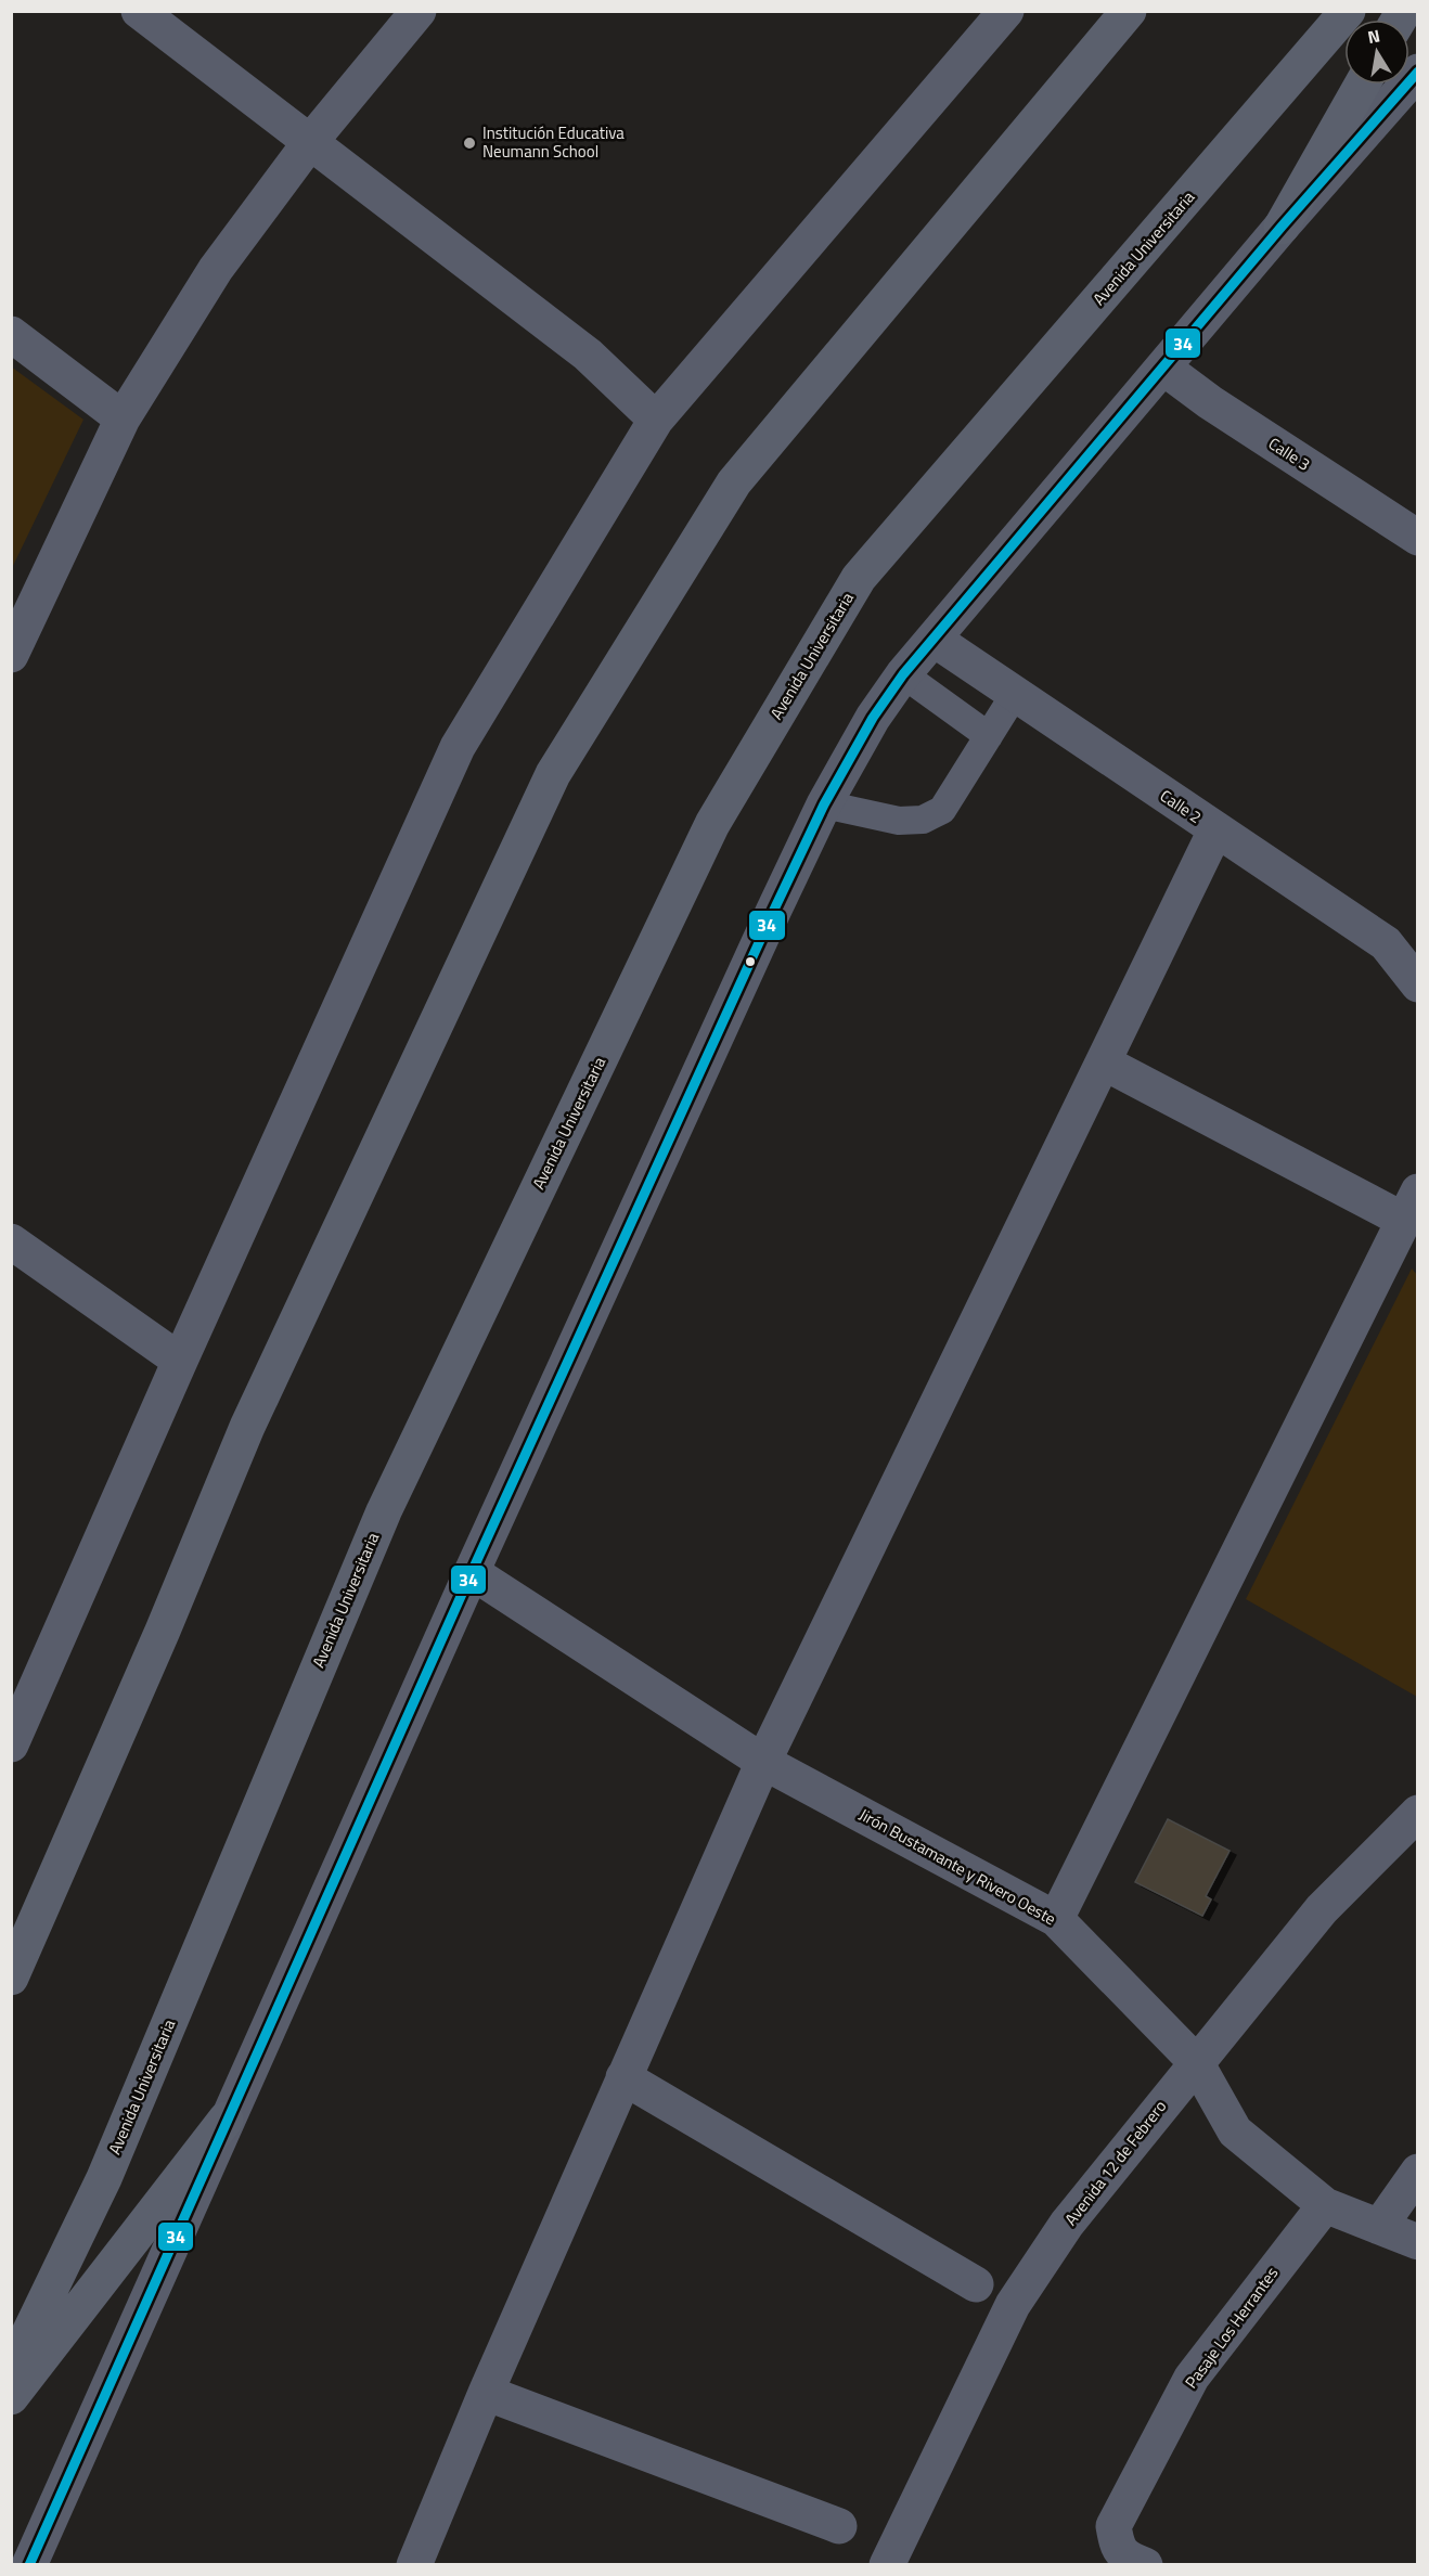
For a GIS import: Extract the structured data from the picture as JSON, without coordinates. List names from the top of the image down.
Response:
{
  "streets": {
    "street": [
      "Avenida Universitaria",
      "Calle 3",
      "Calle 2",
      "Jirón Bustamante y Rivero Oeste",
      "Avenida 12 de Febrero",
      "Pasaje Los Herrantes"
    ]
  },
  "crossings": [
    ["Jirón Bustamante y Rivero Oeste", "Avenida 12 de Febrero"],
    ["Jirón Bustamante y Rivero Oeste", "Pasaje Los Herrantes"]
  ],
  "places": ["Institución Educativa Neumann School"],
  "lines": ["transit line 34"],
  "north": "top"
}
